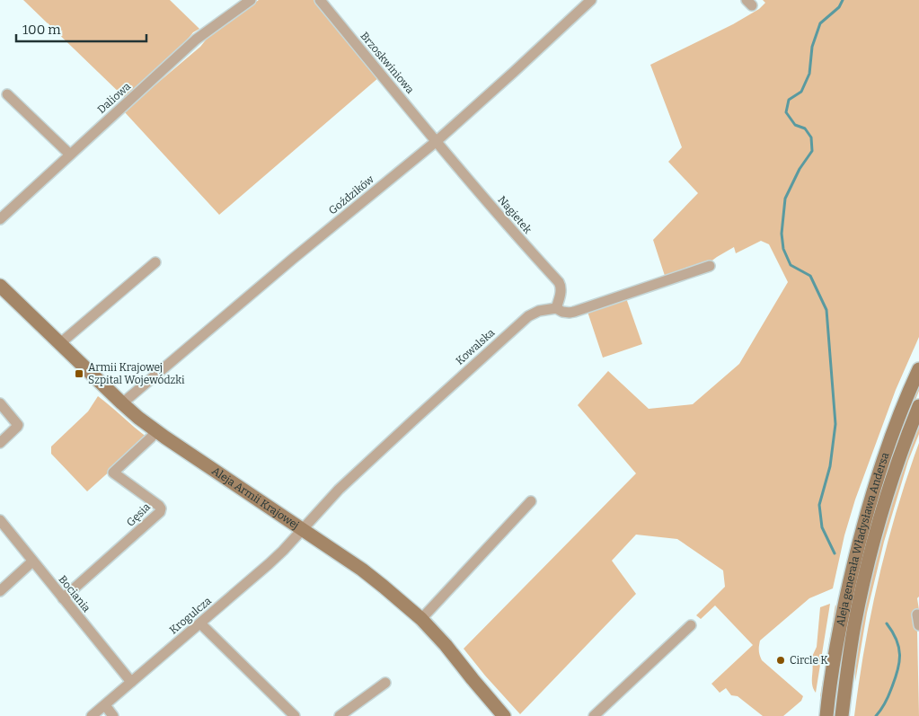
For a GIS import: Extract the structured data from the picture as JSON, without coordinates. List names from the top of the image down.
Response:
{
  "streets": {
    "main road": ["Aleja Armii Krajowej", "Aleja generała Władysława Andersa"],
    "street": [
      "Brzoskwiniowa",
      "Daliowa",
      "Goździków",
      "Nagietek",
      "Kowalska",
      "Gęsia",
      "Bociania",
      "Krogulcza"
    ]
  },
  "crossings": [
    ["Brzoskwiniowa", "Goździków"],
    ["Brzoskwiniowa", "Nagietek"],
    ["Goździków", "Nagietek"],
    ["Goździków", "Aleja Armii Krajowej"],
    ["Nagietek", "Kowalska"],
    ["Kowalska", "Aleja Armii Krajowej"],
    ["Kowalska", "Krogulcza"],
    ["Aleja Armii Krajowej", "Gęsia"],
    ["Aleja Armii Krajowej", "Krogulcza"],
    ["Gęsia", "Bociania"],
    ["Bociania", "Krogulcza"]
  ],
  "places": {
    "transit": ["Armii Krajowej Szpital Wojewódzki"],
    "other": ["Circle K"]
  },
  "scale_bar": "100 m"
}
